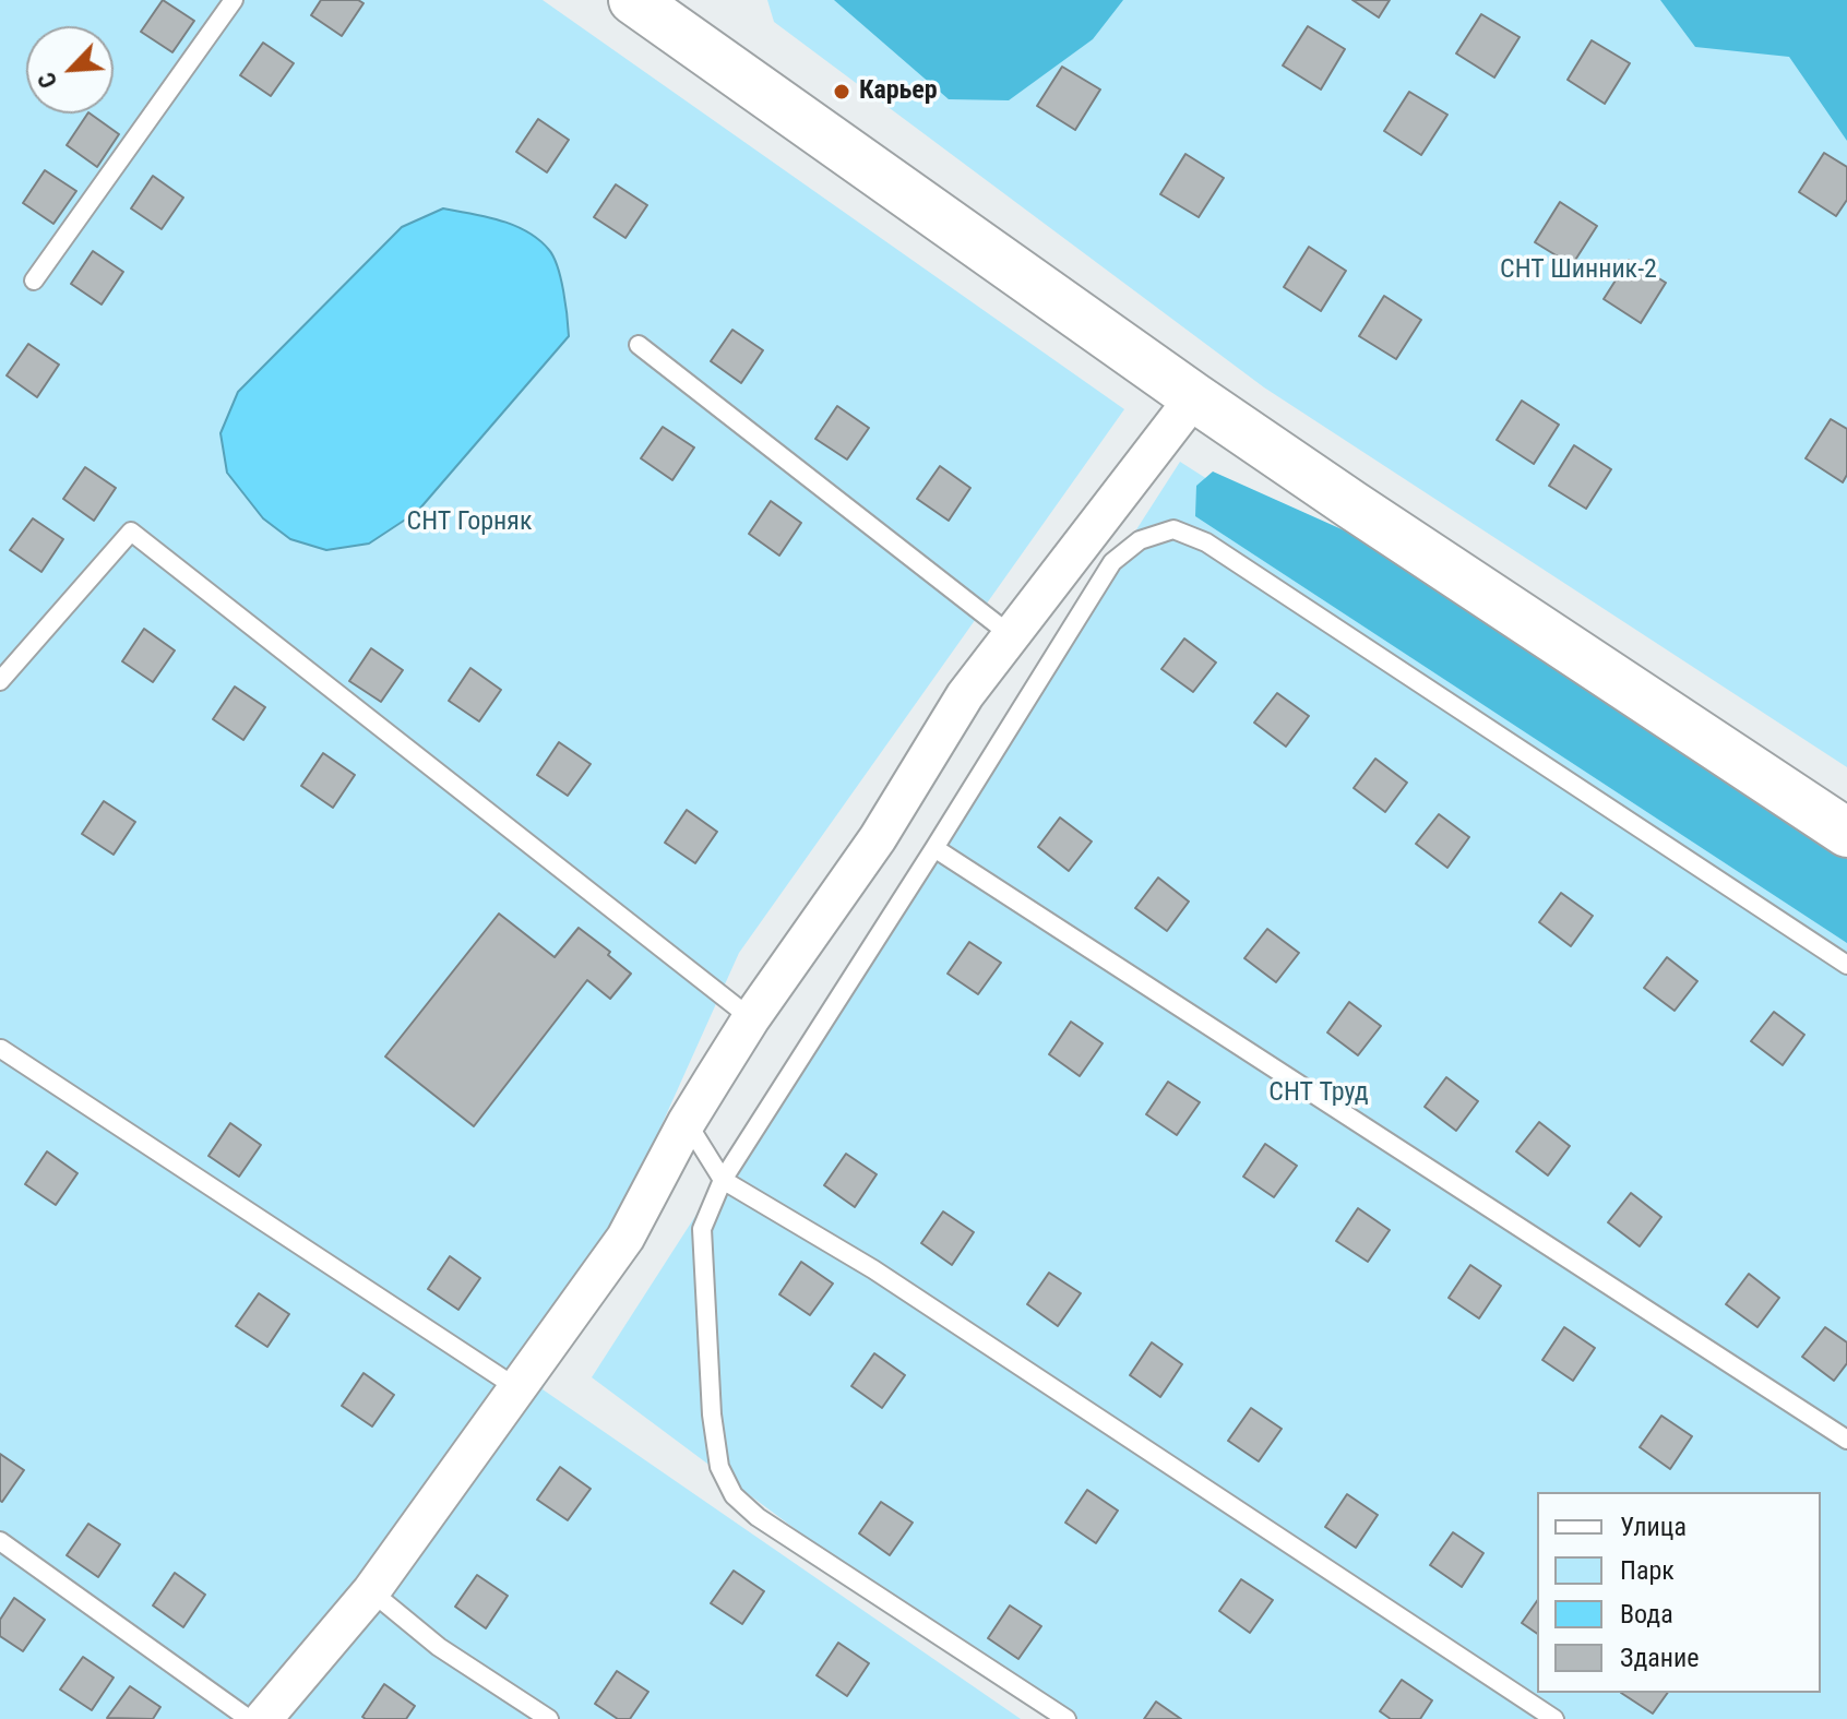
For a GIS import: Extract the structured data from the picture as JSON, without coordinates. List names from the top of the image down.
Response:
{
  "parks": ["СНТ Шинник-2", "СНТ Горняк", "СНТ Труд"],
  "places": ["Карьер"],
  "legend": [
    "Улица",
    "Парк",
    "Вода",
    "Здание"
  ],
  "north": "bottom left"
}
